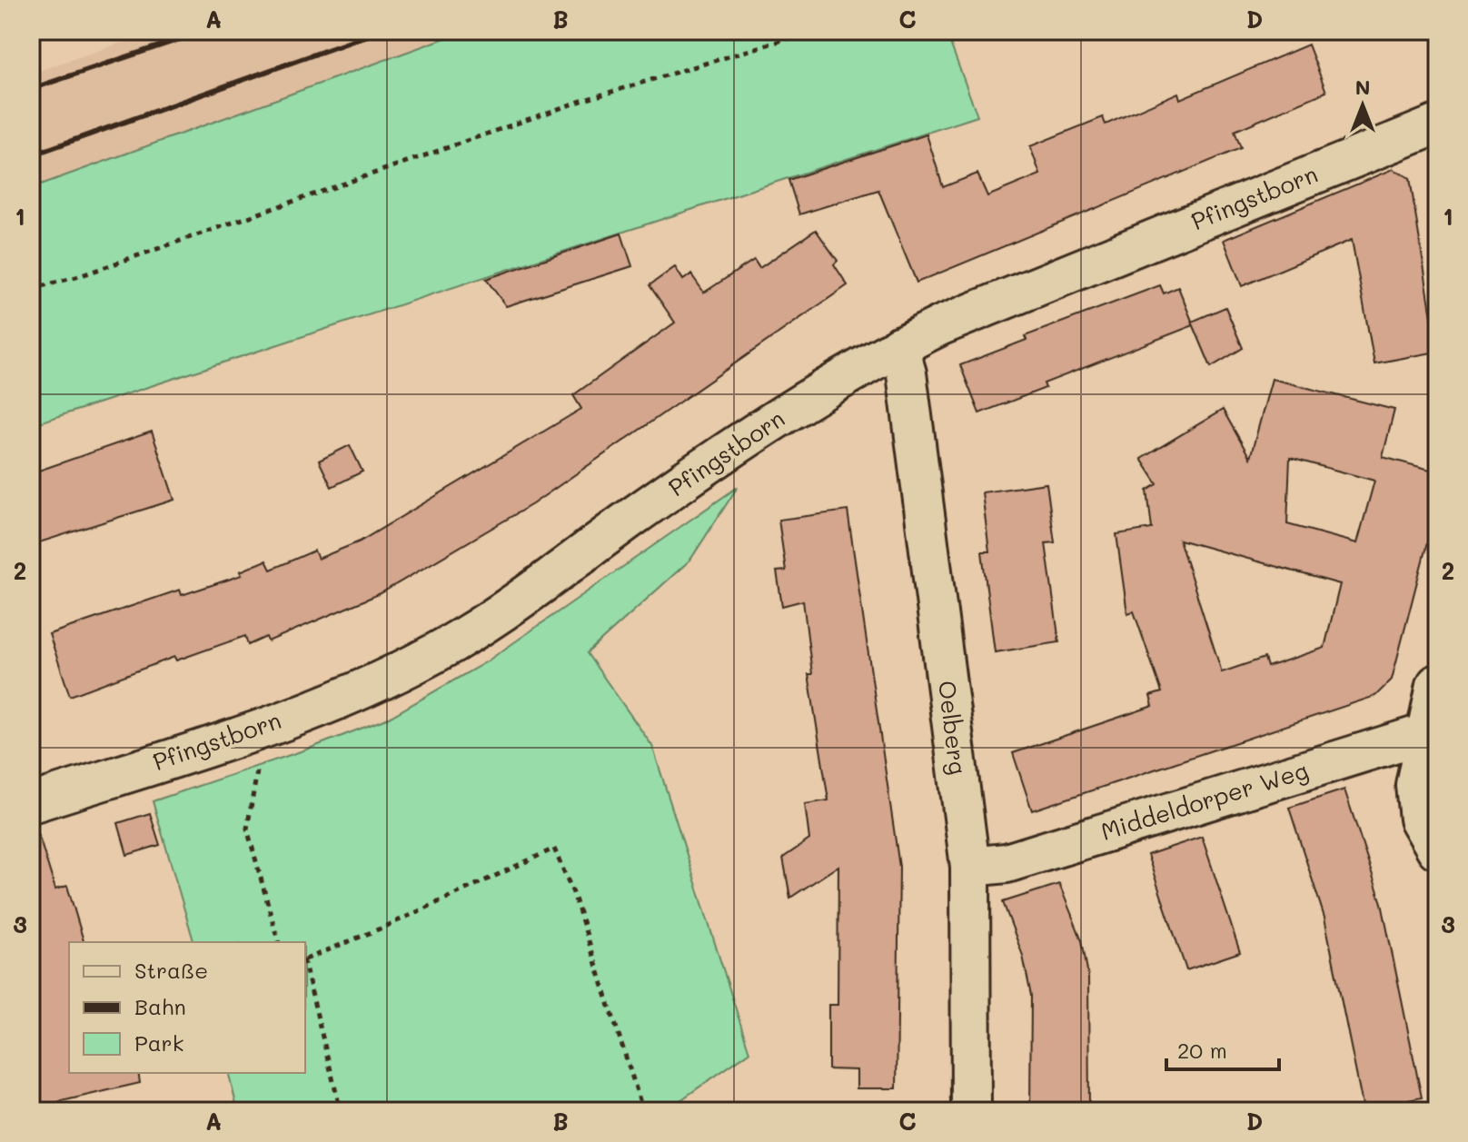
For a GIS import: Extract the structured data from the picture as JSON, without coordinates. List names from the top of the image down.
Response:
{
  "streets": {
    "street": ["Pfingstborn", "Oelberg", "Middeldorper Weg"]
  },
  "crossings": [
    ["Pfingstborn", "Oelberg"],
    ["Oelberg", "Middeldorper Weg"]
  ],
  "legend": ["Straße", "Bahn", "Park"],
  "scale_bar": "20 m",
  "north": "top",
  "grid": {
    "columns": [
      "A",
      "B",
      "C",
      "D"
    ],
    "rows": ["1", "2", "3"]
  }
}
